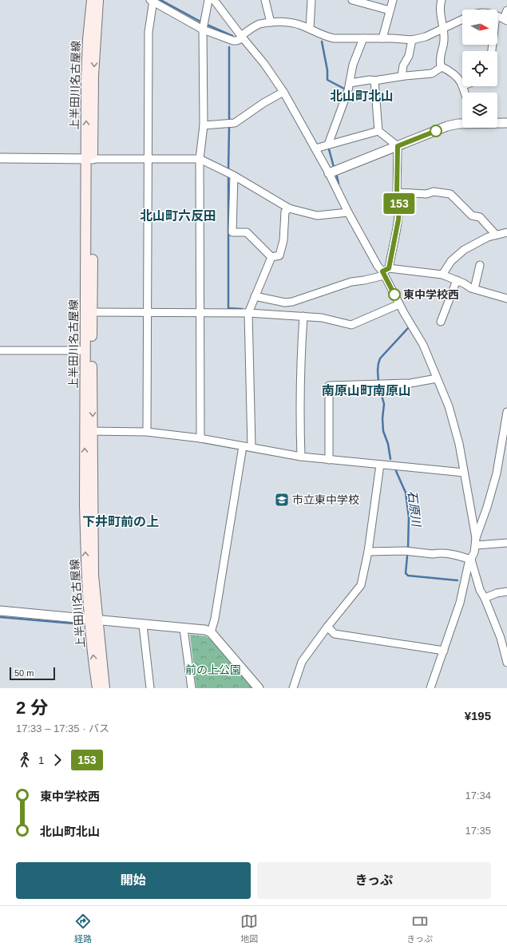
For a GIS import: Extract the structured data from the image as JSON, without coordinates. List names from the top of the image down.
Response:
{
  "streets": {
    "main road": ["上半田川名古屋線"]
  },
  "districts": [
    "北山町北山",
    "北山町六反田",
    "南原山町南原山",
    "下井町前の上"
  ],
  "water": ["石原川"],
  "parks": ["前の上公園"],
  "places": {
    "other": ["東中学校西"],
    "school or university": ["市立東中学校"]
  },
  "lines": ["bus line 153"],
  "scale_bar": "50 m",
  "north": "right",
  "page": {
    "on_map": "153",
    "scale": "50 m",
    "heading": ["2 分", "17:33 – 17:35 · バス", "¥195"],
    "legs": ["1", "153"],
    "list": [
      {
        "name": "東中学校西",
        "value": "17:34"
      },
      {
        "name": "北山町北山",
        "value": "17:35"
      }
    ],
    "buttons": ["開始", "きっぷ"],
    "tabs": ["経路", "地図", "きっぷ"]
  }
}
